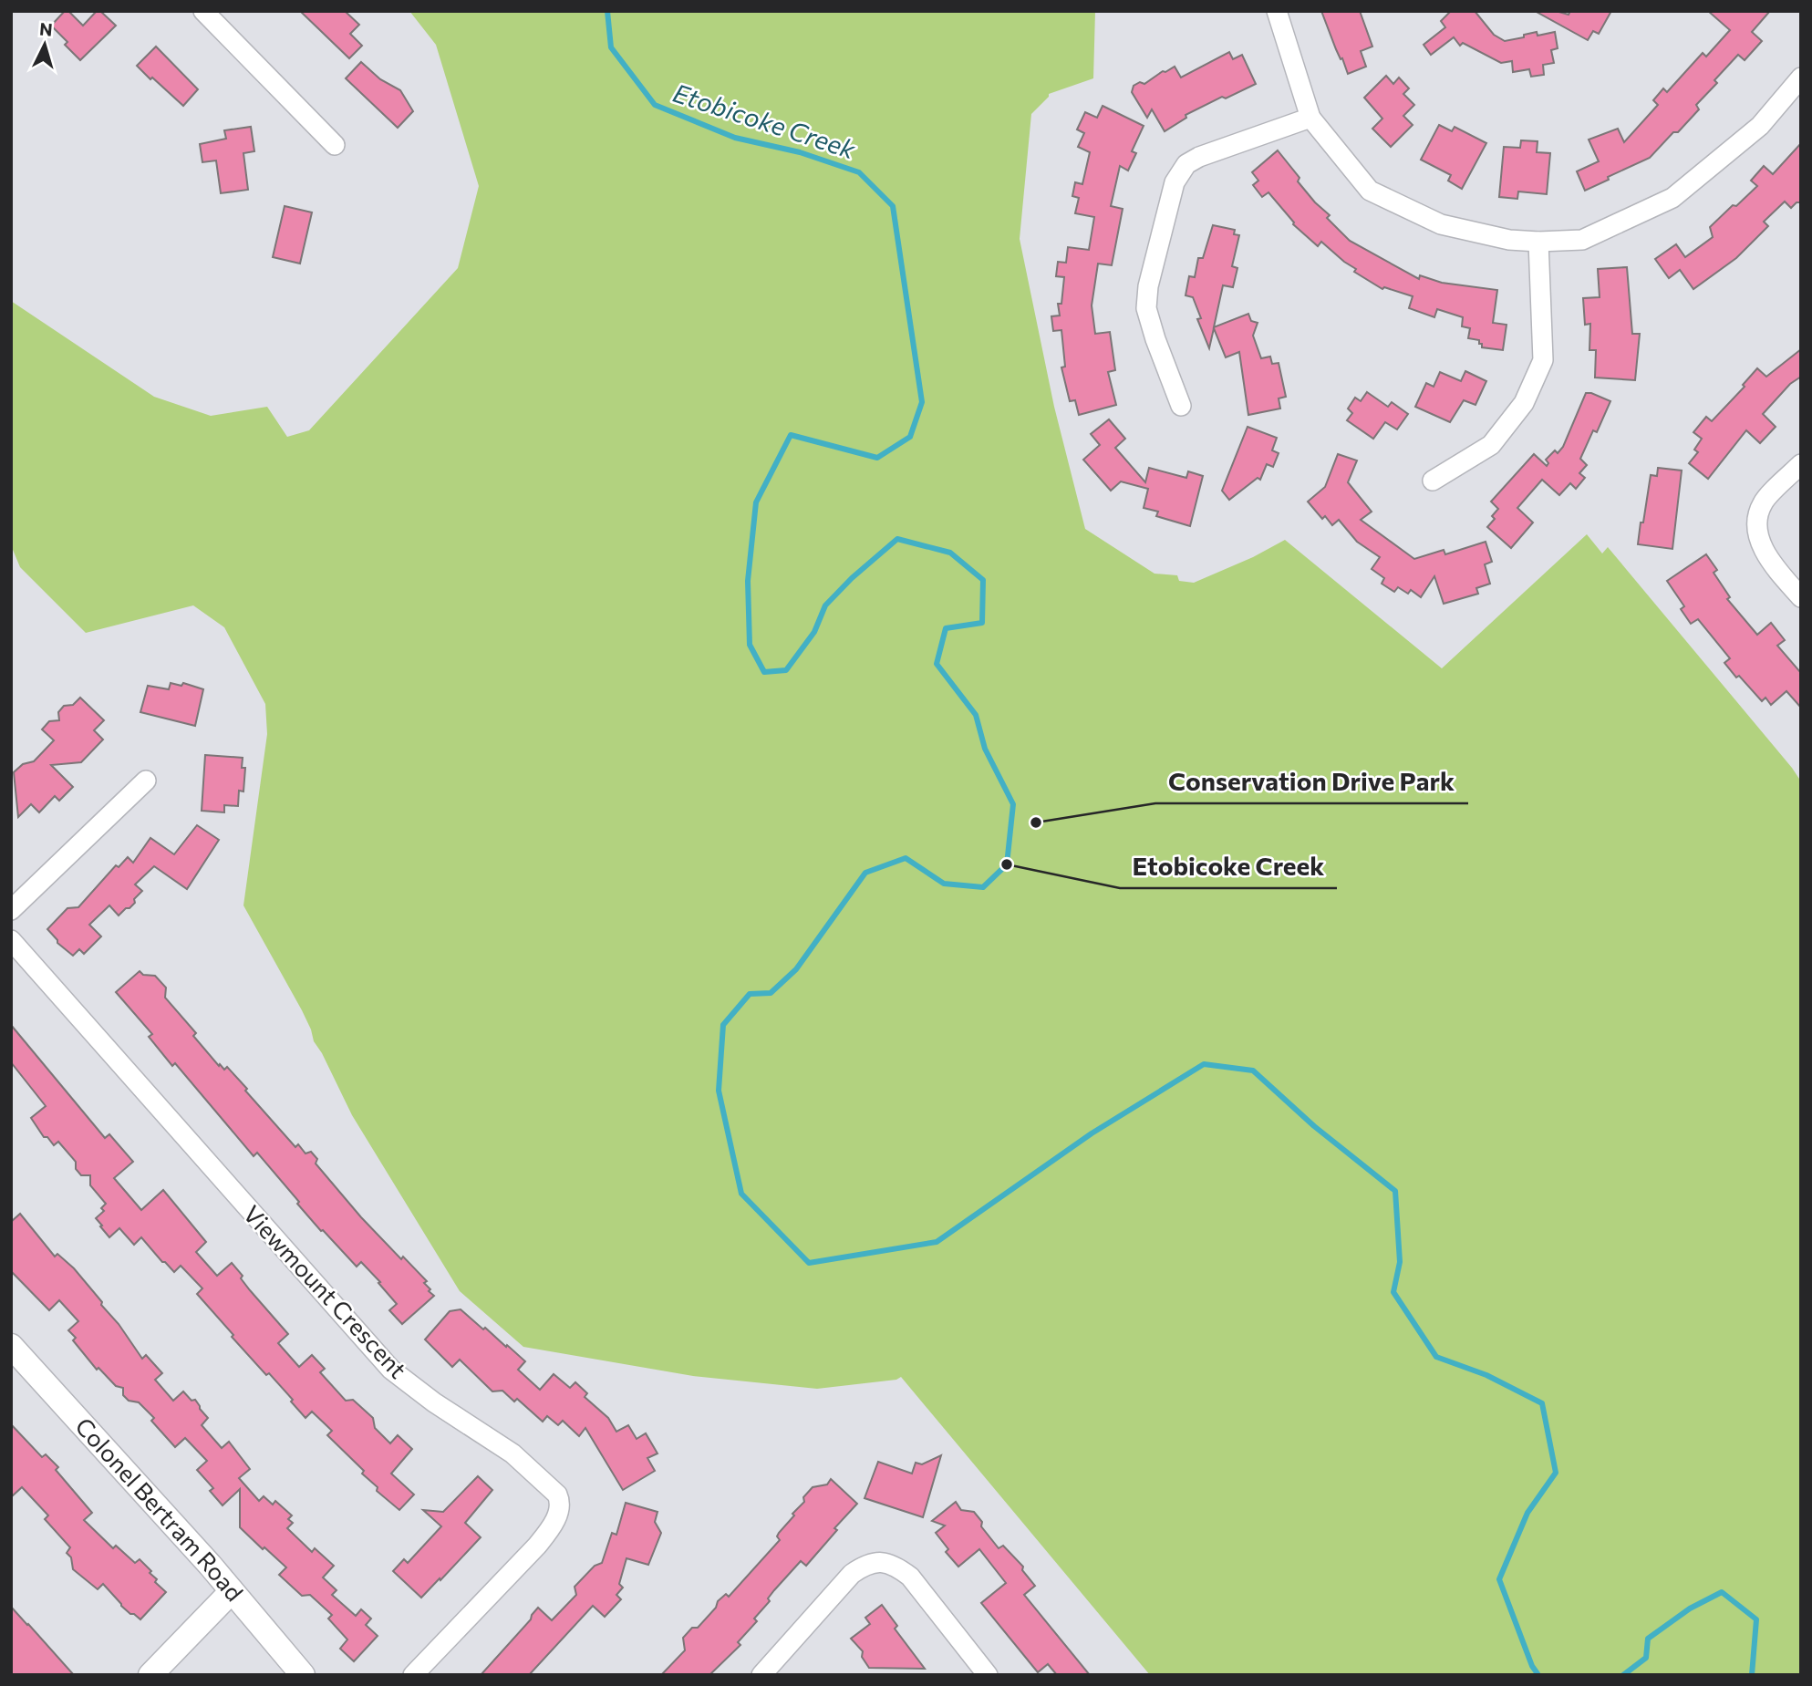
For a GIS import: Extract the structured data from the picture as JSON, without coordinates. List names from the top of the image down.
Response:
{
  "streets": {
    "street": ["Viewmount Crescent", "Colonel Bertram Road"]
  },
  "water": ["Etobicoke Creek"],
  "places": ["Conservation Drive Park", "Etobicoke Creek"],
  "north": "top"
}
